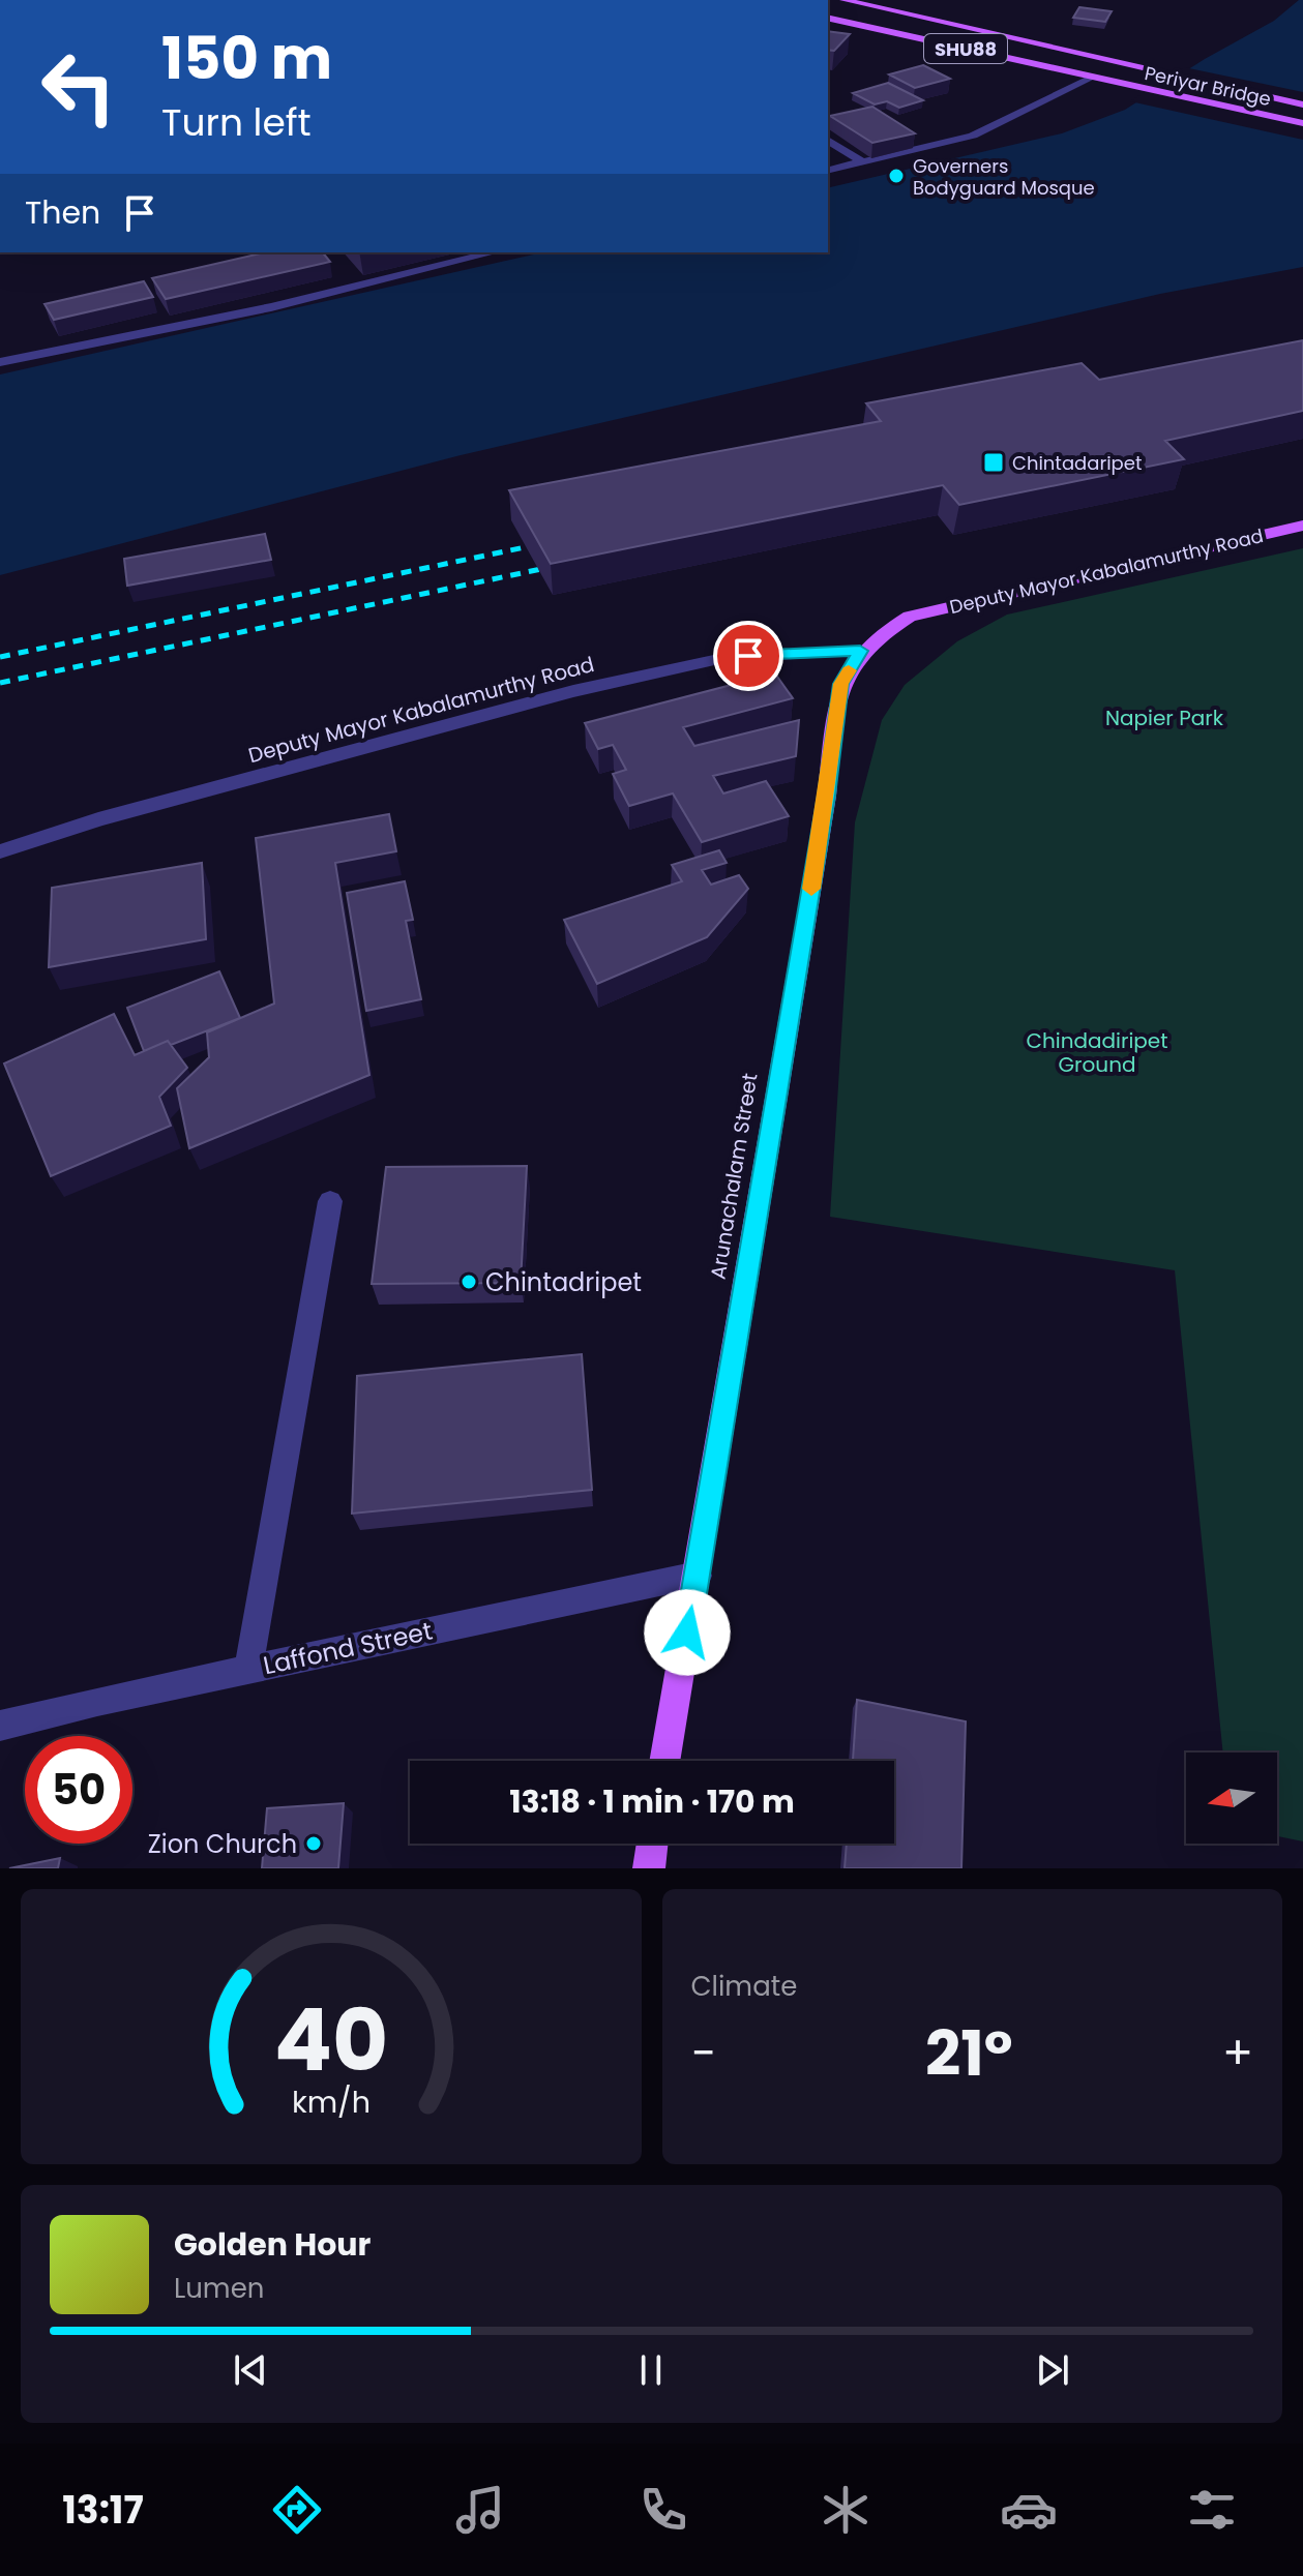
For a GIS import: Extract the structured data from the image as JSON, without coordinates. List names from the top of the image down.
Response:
{
  "streets": {
    "main road": [
      "SHU88",
      "Periyar Bridge",
      "Deputy Mayor Kabalamurthy Road",
      "Arunachalam Street"
    ],
    "street": ["Laffond Street"]
  },
  "crossings": [
    ["SHU88", "Periyar Bridge"],
    ["Deputy Mayor Kabalamurthy Road", "Arunachalam Street"],
    ["Arunachalam Street", "Laffond Street"]
  ],
  "parks": ["Napier Park", "Chindadiripet Ground"],
  "places": {
    "other": ["Governers Bodyguard Mosque", "Chintadripet", "Zion Church"],
    "transit": ["Chintadaripet"]
  },
  "north": "left",
  "page": {
    "turn": ["150 m", "Turn left"],
    "then": "Then",
    "limit": "50",
    "trip": "13:18 · 1 min · 170 m",
    "tile": "Climate",
    "heat": ["−", "21°", "+"],
    "song": ["Golden Hour", "Lumen"],
    "tabs": "13:17",
    "gauge": ["40", "km/h"]
  }
}
